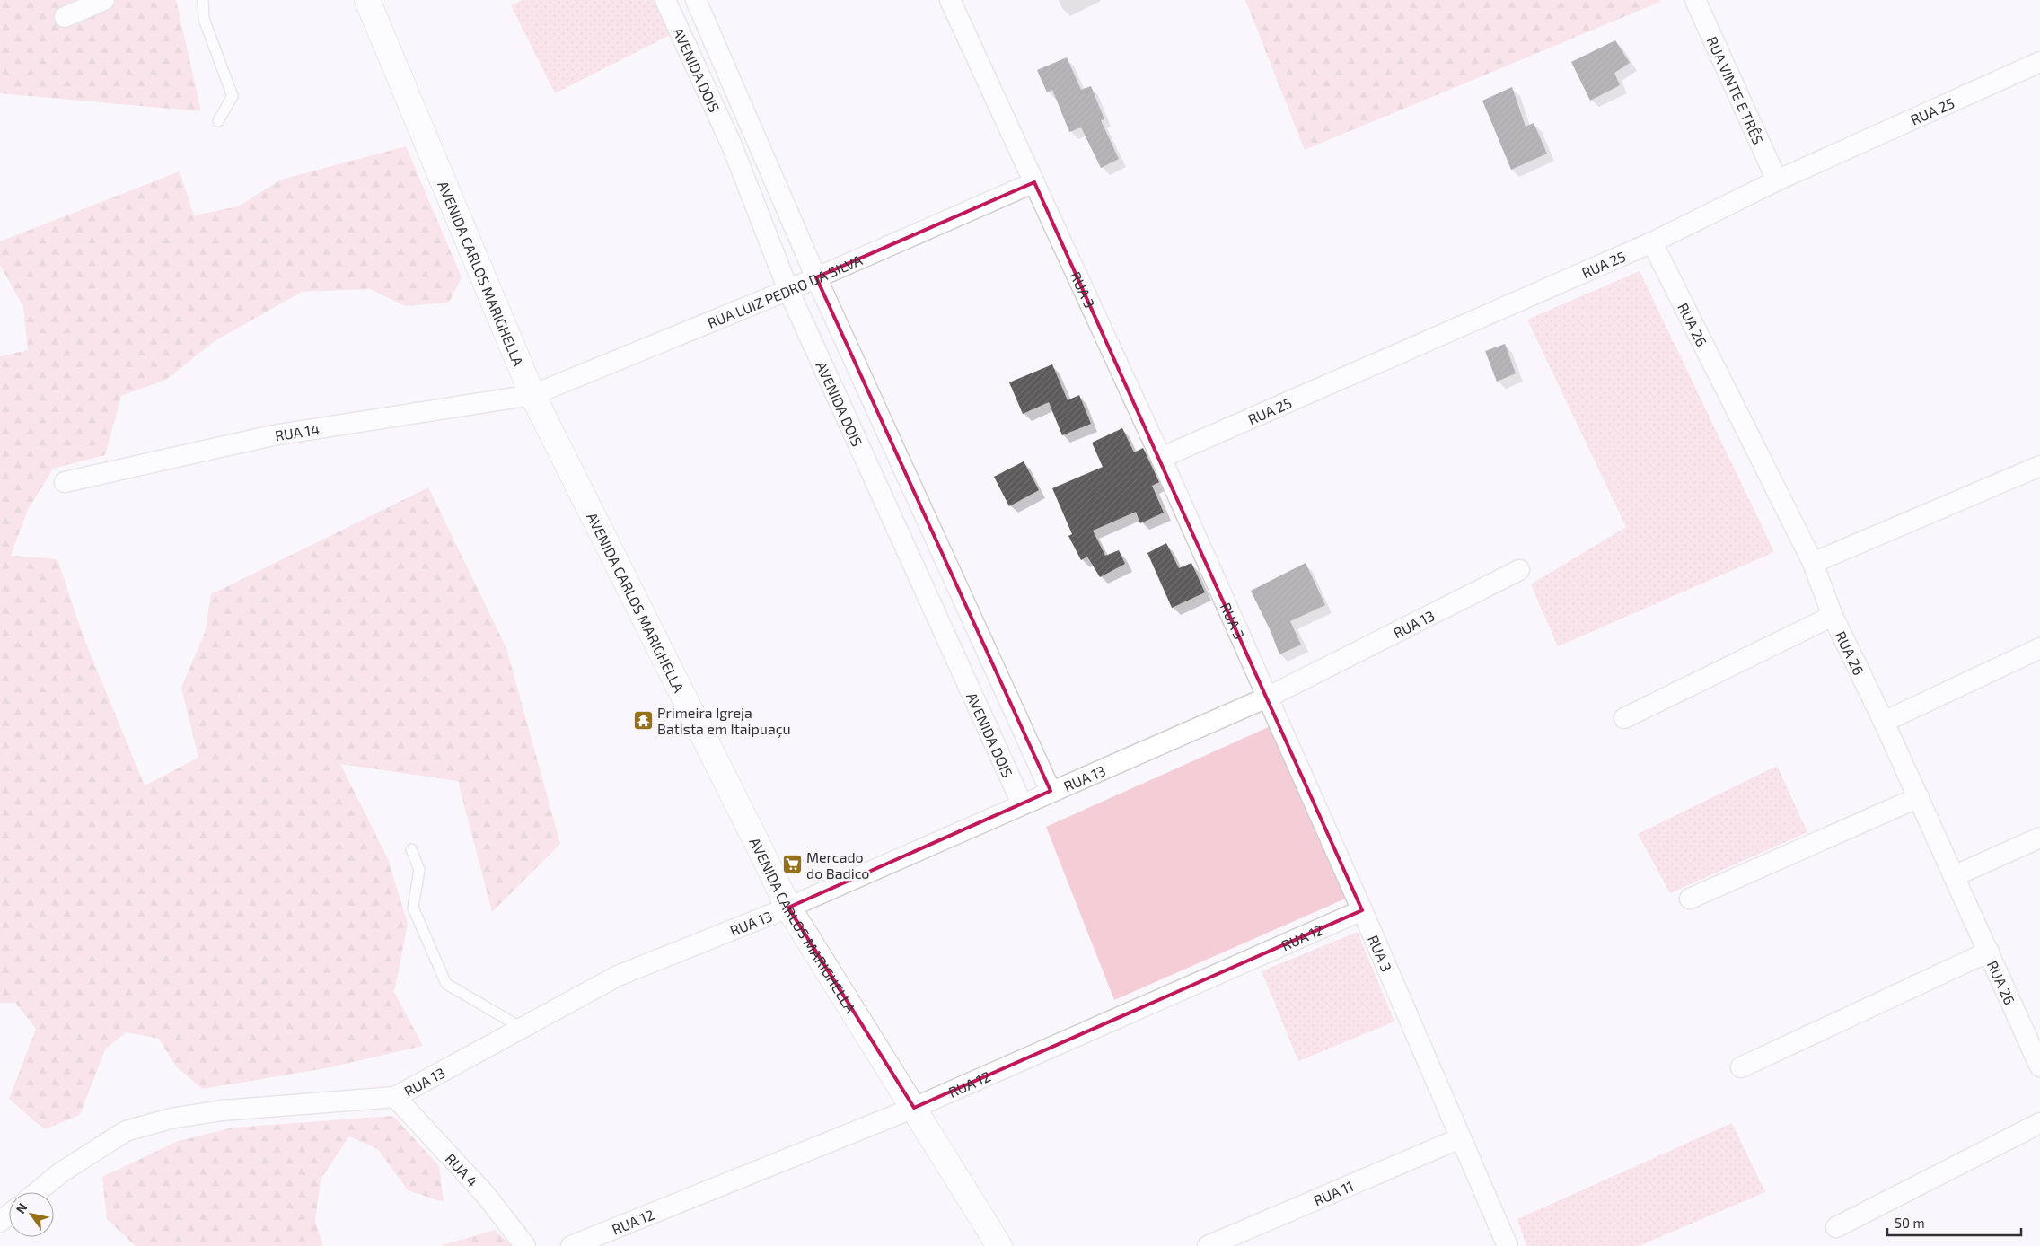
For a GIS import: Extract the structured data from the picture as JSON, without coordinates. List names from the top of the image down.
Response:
{
  "streets": {
    "main road": ["AVENIDA CARLOS MARIGHELLA"],
    "street": [
      "AVENIDA DOIS",
      "RUA VINTE E TRÊS",
      "RUA 25",
      "RUA LUIZ PEDRO DA SILVA",
      "RUA 3",
      "RUA 26",
      "RUA 14",
      "RUA 13",
      "RUA 12",
      "RUA 4",
      "RUA 11"
    ]
  },
  "crossings": [
    ["AVENIDA DOIS", "RUA LUIZ PEDRO DA SILVA"],
    ["AVENIDA DOIS", "RUA 13"],
    ["RUA VINTE E TRÊS", "RUA 25"],
    ["RUA 25", "RUA 3"],
    ["RUA 25", "RUA 26"],
    ["AVENIDA CARLOS MARIGHELLA", "RUA LUIZ PEDRO DA SILVA"],
    ["AVENIDA CARLOS MARIGHELLA", "RUA 14"],
    ["AVENIDA CARLOS MARIGHELLA", "RUA 13"],
    ["AVENIDA CARLOS MARIGHELLA", "RUA 12"],
    ["RUA LUIZ PEDRO DA SILVA", "RUA 3"],
    ["RUA LUIZ PEDRO DA SILVA", "RUA 14"],
    ["RUA 3", "RUA 13"],
    ["RUA 3", "RUA 12"],
    ["RUA 3", "RUA 11"],
    ["RUA 13", "RUA 4"]
  ],
  "places": {
    "temple": ["Primeira Igreja Batista em Itaipuaçu"],
    "supermarket": ["Mercado do Badico"]
  },
  "scale_bar": "50 m",
  "north": "top left"
}
